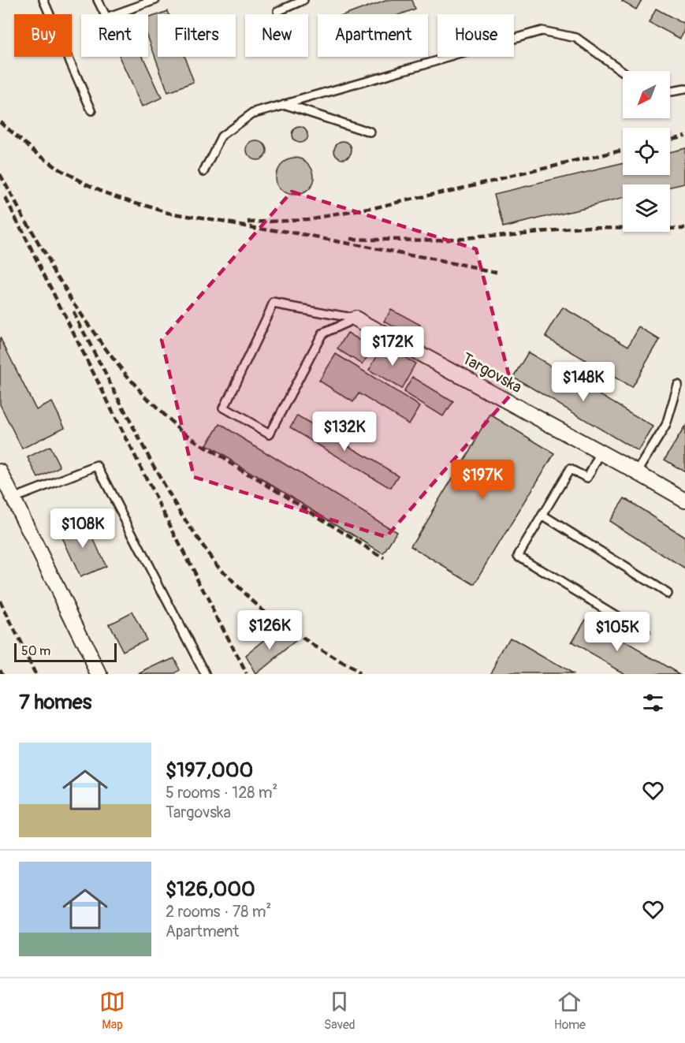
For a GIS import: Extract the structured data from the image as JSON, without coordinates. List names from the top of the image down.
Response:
{
  "streets": {
    "street": ["Targovska"]
  },
  "scale_bar": "50 m",
  "north": "bottom left",
  "page": {
    "chip": [
      "Buy",
      "Rent",
      "Filters",
      "New",
      "Apartment",
      "House"
    ],
    "price": [
      "$172K",
      "$148K",
      "$132K",
      "$197K",
      "$108K",
      "$126K",
      "$105K"
    ],
    "scale": "50 m",
    "heading": "7 homes",
    "list": [
      {
        "name": "$197,000",
        "note": "5 rooms · 128 m² · Targovska"
      },
      {
        "name": "$126,000",
        "note": "2 rooms · 78 m² · Apartment"
      }
    ],
    "tabs": ["Map", "Saved", "Home"]
  }
}
